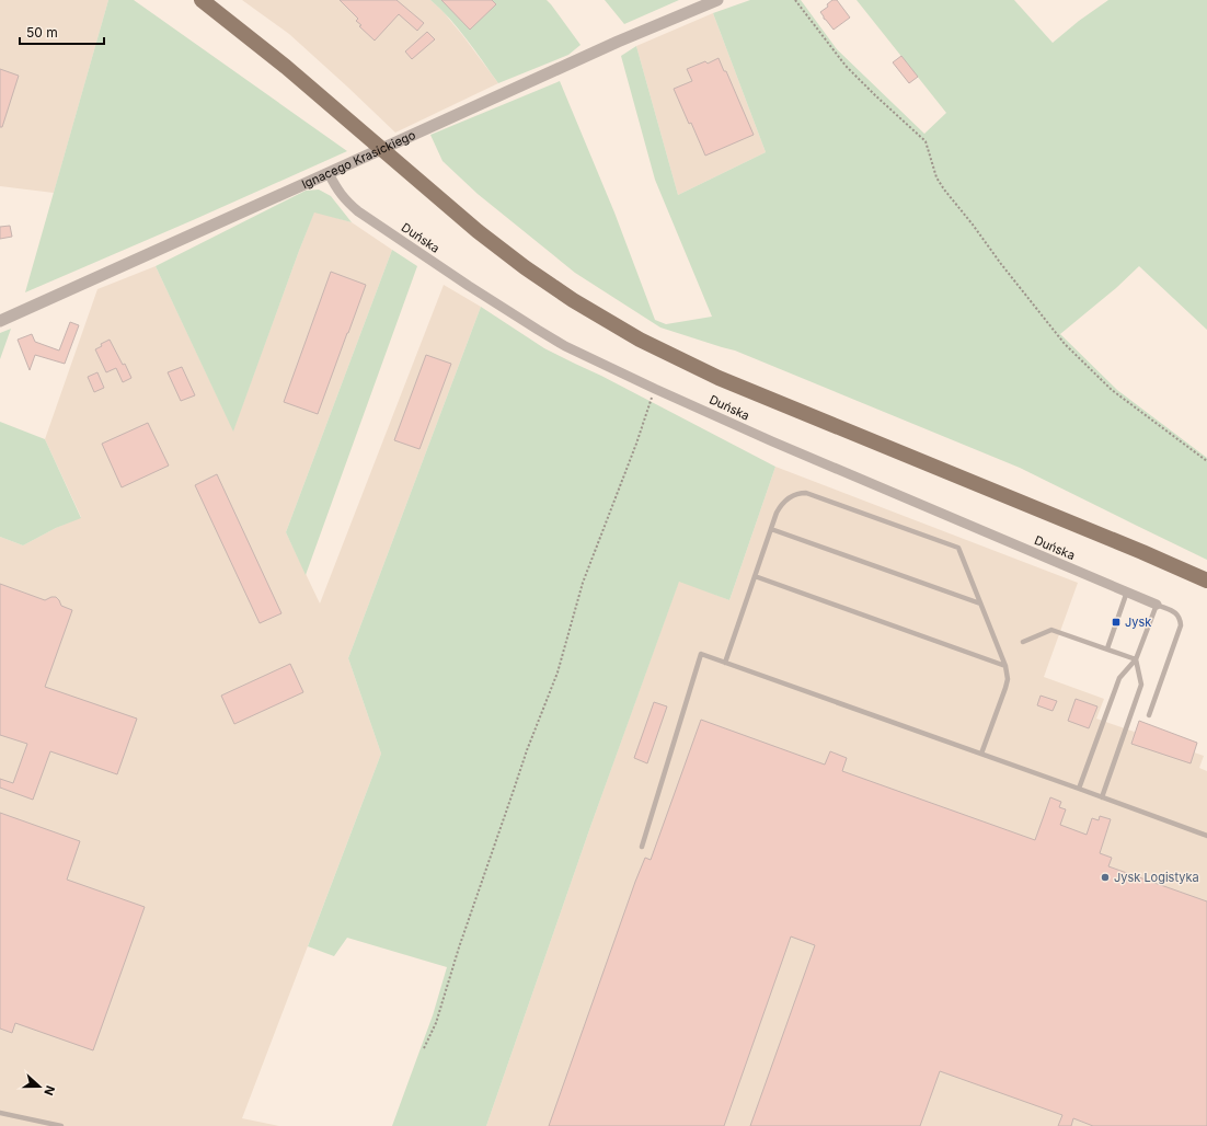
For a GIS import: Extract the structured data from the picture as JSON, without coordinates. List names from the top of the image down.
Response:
{
  "streets": {
    "street": ["Ignacego Krasickiego", "Duńska"]
  },
  "crossings": [
    ["Ignacego Krasickiego", "Duńska"]
  ],
  "places": {
    "transit": ["Jysk"],
    "other": ["Jysk Logistyka"]
  },
  "scale_bar": "50 m",
  "north": "right"
}
